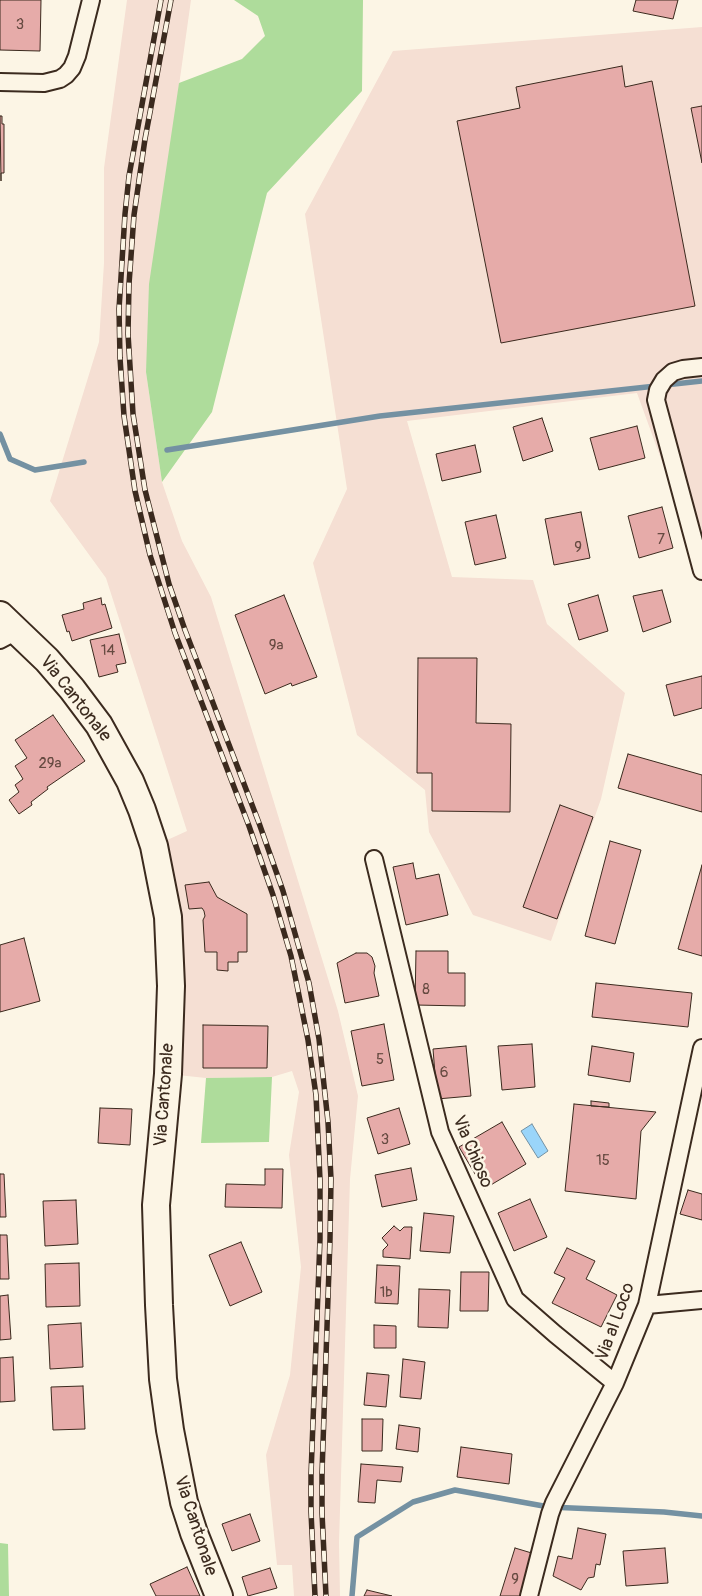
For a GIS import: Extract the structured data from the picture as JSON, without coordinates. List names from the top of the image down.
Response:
{
  "streets": {
    "main road": ["Via Cantonale"],
    "street": ["Via Chioso", "Via al Loco"]
  },
  "crossings": [
    ["Via Chioso", "Via al Loco"]
  ],
  "house_numbers": [
    "3",
    "7",
    "9",
    "9a",
    "14",
    "29a",
    "8",
    "5",
    "6",
    "3",
    "15",
    "1b",
    "9"
  ]
}
